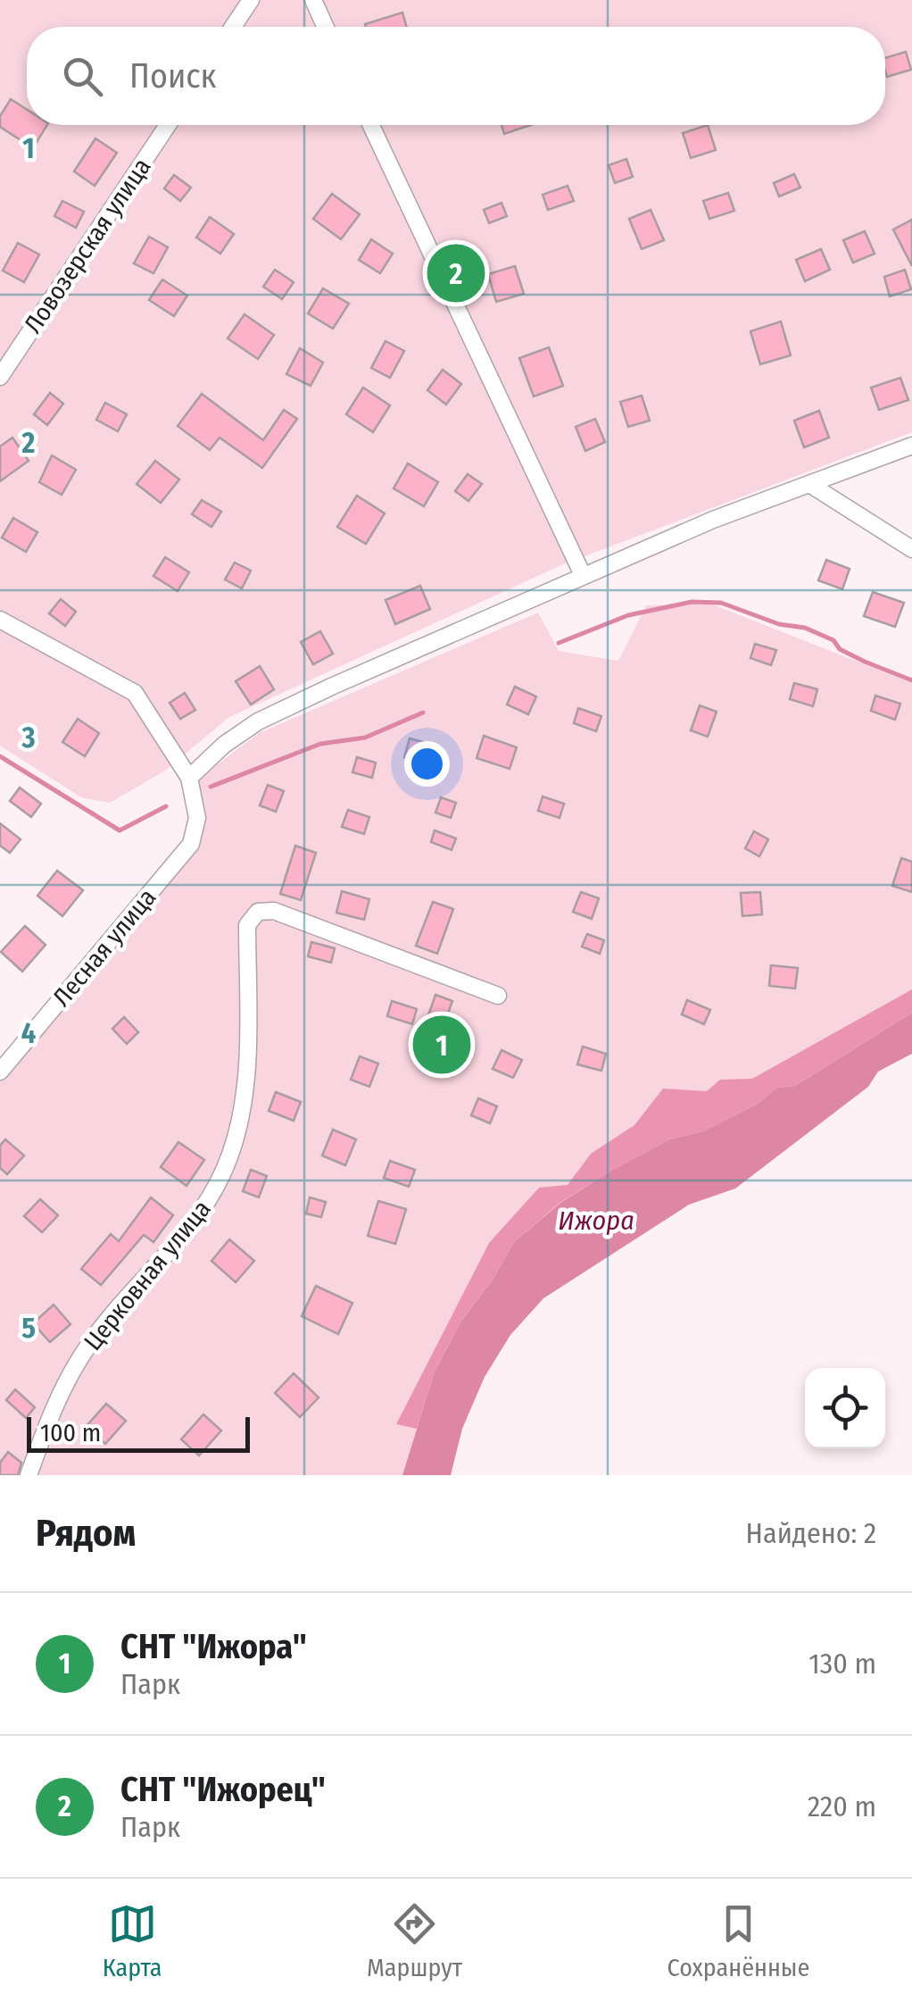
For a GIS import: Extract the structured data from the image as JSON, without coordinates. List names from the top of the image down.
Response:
{
  "streets": {
    "street": ["Ловозерская улица", "Лесная улица", "Церковная улица"]
  },
  "water": ["Ижора"],
  "scale_bar": "100 m",
  "page": {
    "search": "Поиск",
    "pins": ["2", "1"],
    "scale": "100 m",
    "heading": ["Рядом", "Найдено: 2"],
    "list": [
      {
        "mark": "1",
        "name": "СНТ \"Ижора\"",
        "note": "Парк",
        "value": "130 m"
      },
      {
        "mark": "2",
        "name": "СНТ \"Ижорец\"",
        "note": "Парк",
        "value": "220 m"
      }
    ],
    "nav": ["Карта", "Маршрут", "Сохранённые"]
  },
  "grid": {
    "rows": [
      "1",
      "2",
      "3",
      "4",
      "5"
    ]
  }
}
